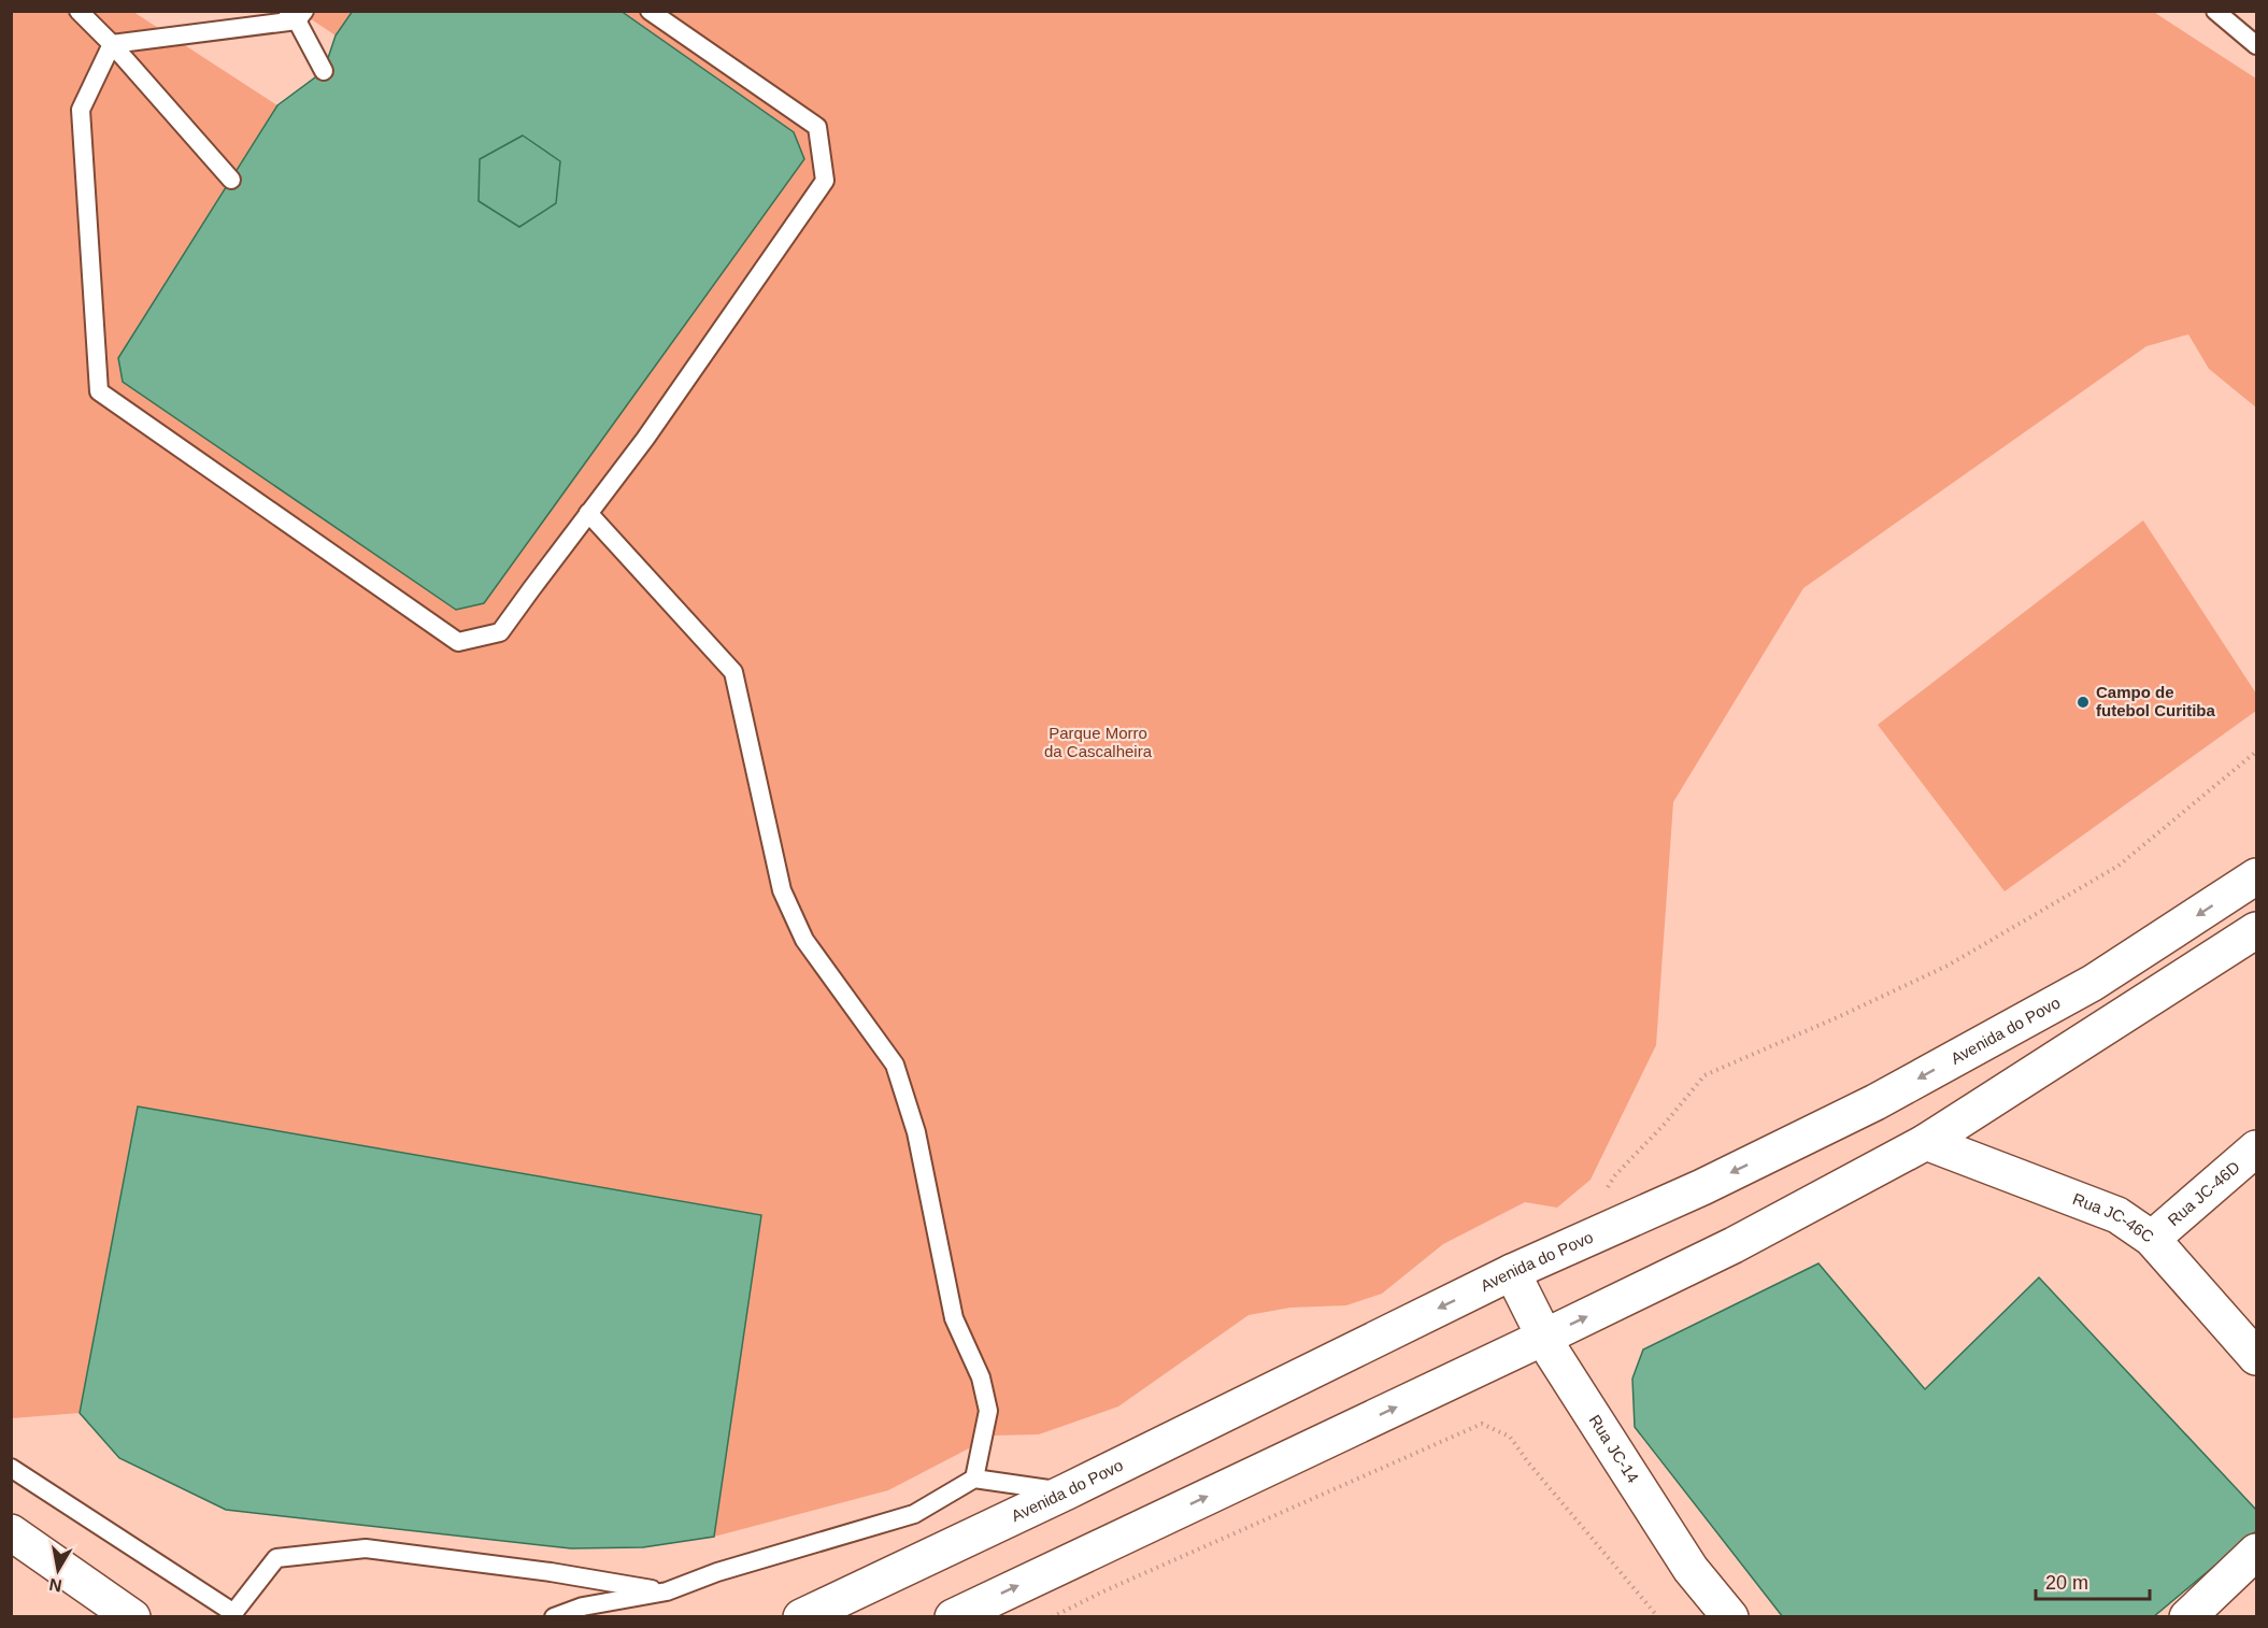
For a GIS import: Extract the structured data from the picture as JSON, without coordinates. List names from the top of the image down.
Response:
{
  "streets": {
    "main road": [
      "Avenida do Povo",
      "Rua JC-46D",
      "Rua JC-46C",
      "Rua JC-14"
    ]
  },
  "crossings": [
    ["Avenida do Povo", "Rua JC-14"],
    ["Rua JC-46D", "Rua JC-46C"]
  ],
  "parks": ["Parque Morro da Cascalheira"],
  "places": ["Campo de futebol Curitiba"],
  "scale_bar": "20 m",
  "north": "bottom"
}
